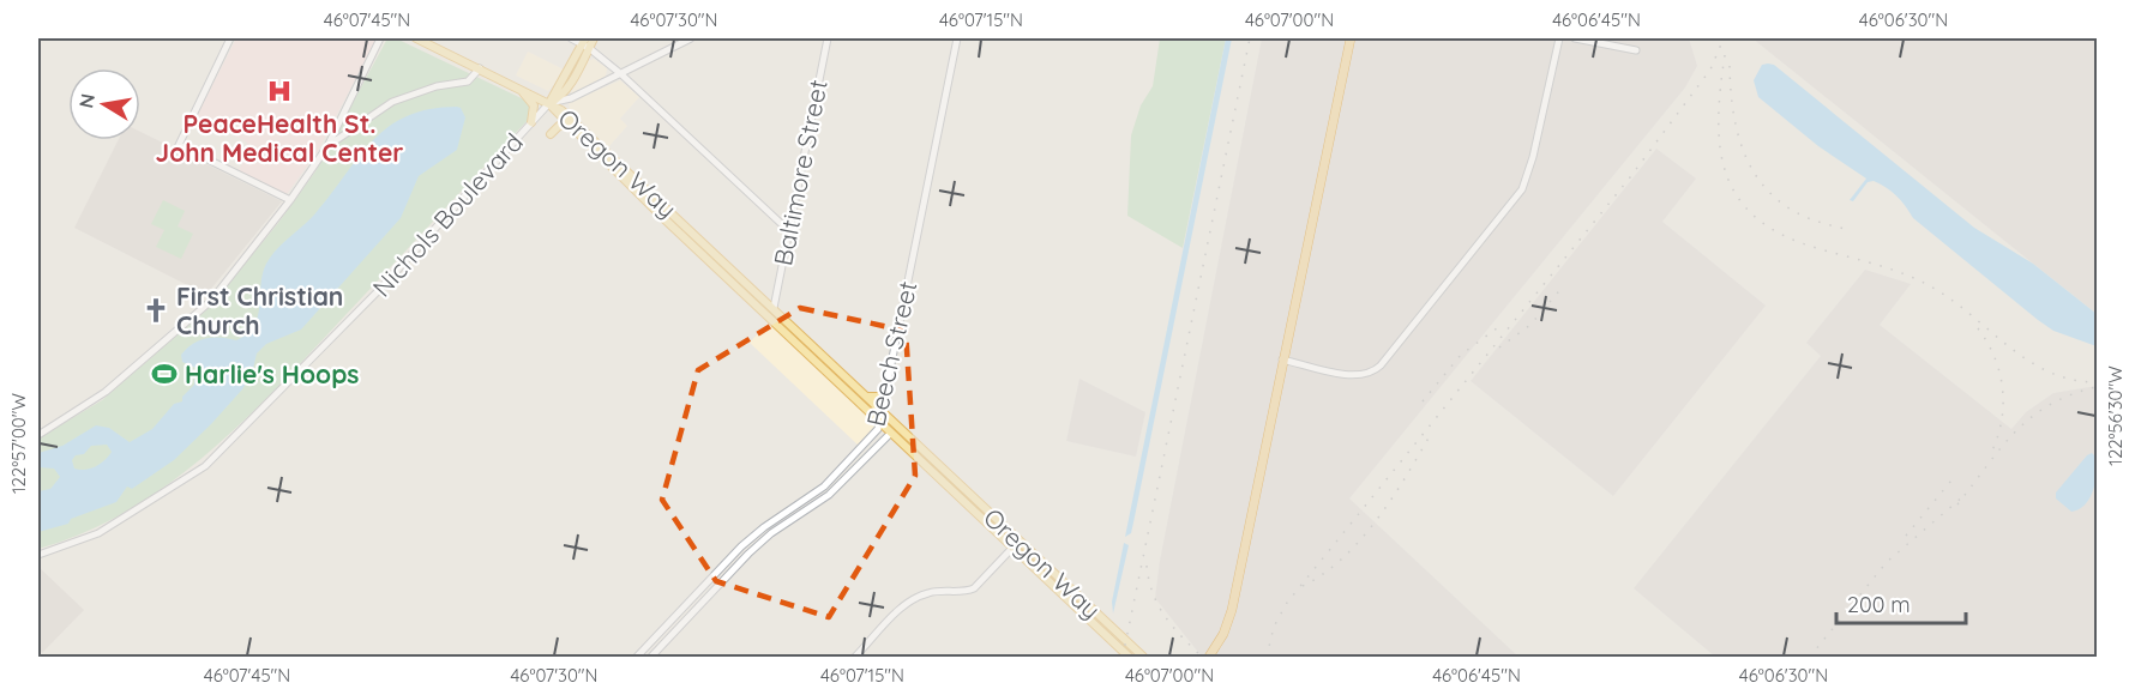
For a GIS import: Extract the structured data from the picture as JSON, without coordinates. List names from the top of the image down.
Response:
{
  "streets": {
    "main road": ["Oregon Way"],
    "street": ["Baltimore Street", "Nichols Boulevard", "Beech Street"]
  },
  "crossings": [
    ["Oregon Way", "Baltimore Street"],
    ["Oregon Way", "Nichols Boulevard"],
    ["Oregon Way", "Beech Street"]
  ],
  "places": {
    "hospital": ["PeaceHealth St. John Medical Center"],
    "church": ["First Christian Church"],
    "sports": ["Harlie's Hoops"]
  },
  "scale_bar": "200 m",
  "north": "left",
  "coordinates": [
    "46°07'45\"N",
    "46°07'30\"N",
    "46°07'15\"N",
    "46°07'00\"N",
    "46°06'45\"N",
    "46°06'30\"N",
    "122°56'30\"W",
    "122°57'00\"W"
  ]
}
